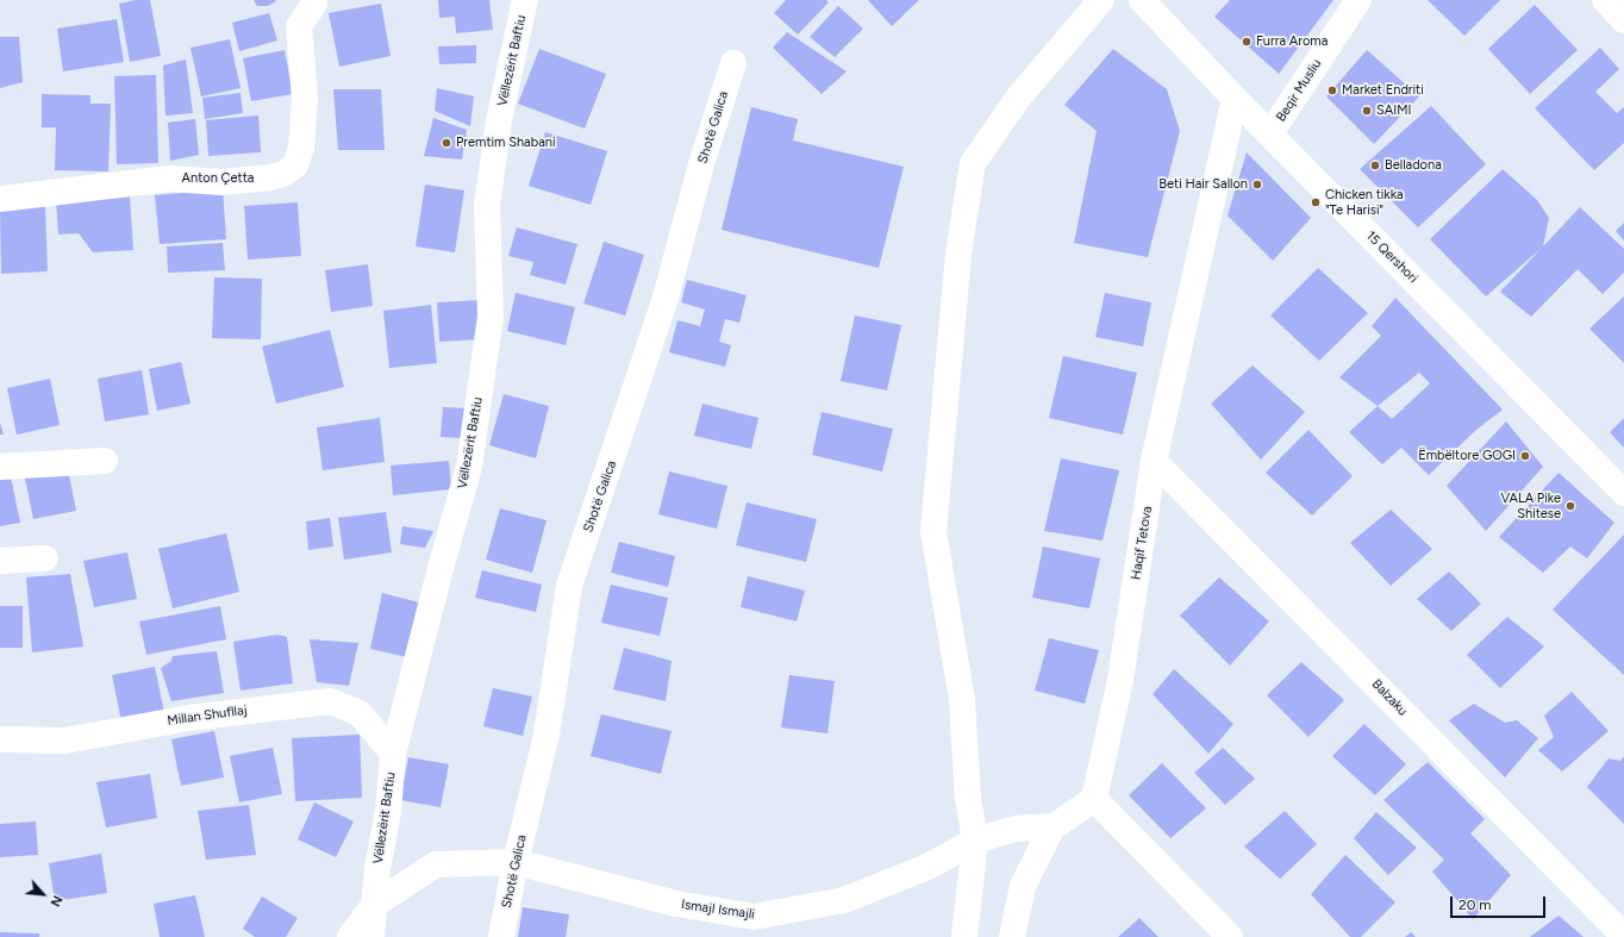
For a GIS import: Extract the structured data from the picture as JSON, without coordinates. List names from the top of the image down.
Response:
{
  "streets": {
    "street": [
      "Vëllezërit Baftiu",
      "Beqir Musliu",
      "Shotë Galica",
      "Anton Çetta",
      "15 Qershori",
      "Haqif Tetova",
      "Balzaku",
      "Millan Shufllaj",
      "Ismajl Ismajli"
    ]
  },
  "crossings": [
    ["Vëllezërit Baftiu", "Millan Shufllaj"],
    ["Vëllezërit Baftiu", "Ismajl Ismajli"],
    ["Beqir Musliu", "15 Qershori"],
    ["Shotë Galica", "Ismajl Ismajli"],
    ["15 Qershori", "Haqif Tetova"],
    ["Haqif Tetova", "Balzaku"],
    ["Haqif Tetova", "Ismajl Ismajli"]
  ],
  "places": [
    "Furra Aroma",
    "Market Endriti",
    "SAIMI",
    "Premtim Shabani",
    "Belladona",
    "Beti Hair Sallon",
    "Chicken tikka \"Te Harisi\"",
    "Ëmbëltore GOGI",
    "VALA Pike Shitese"
  ],
  "scale_bar": "20 m",
  "north": "bottom right"
}
